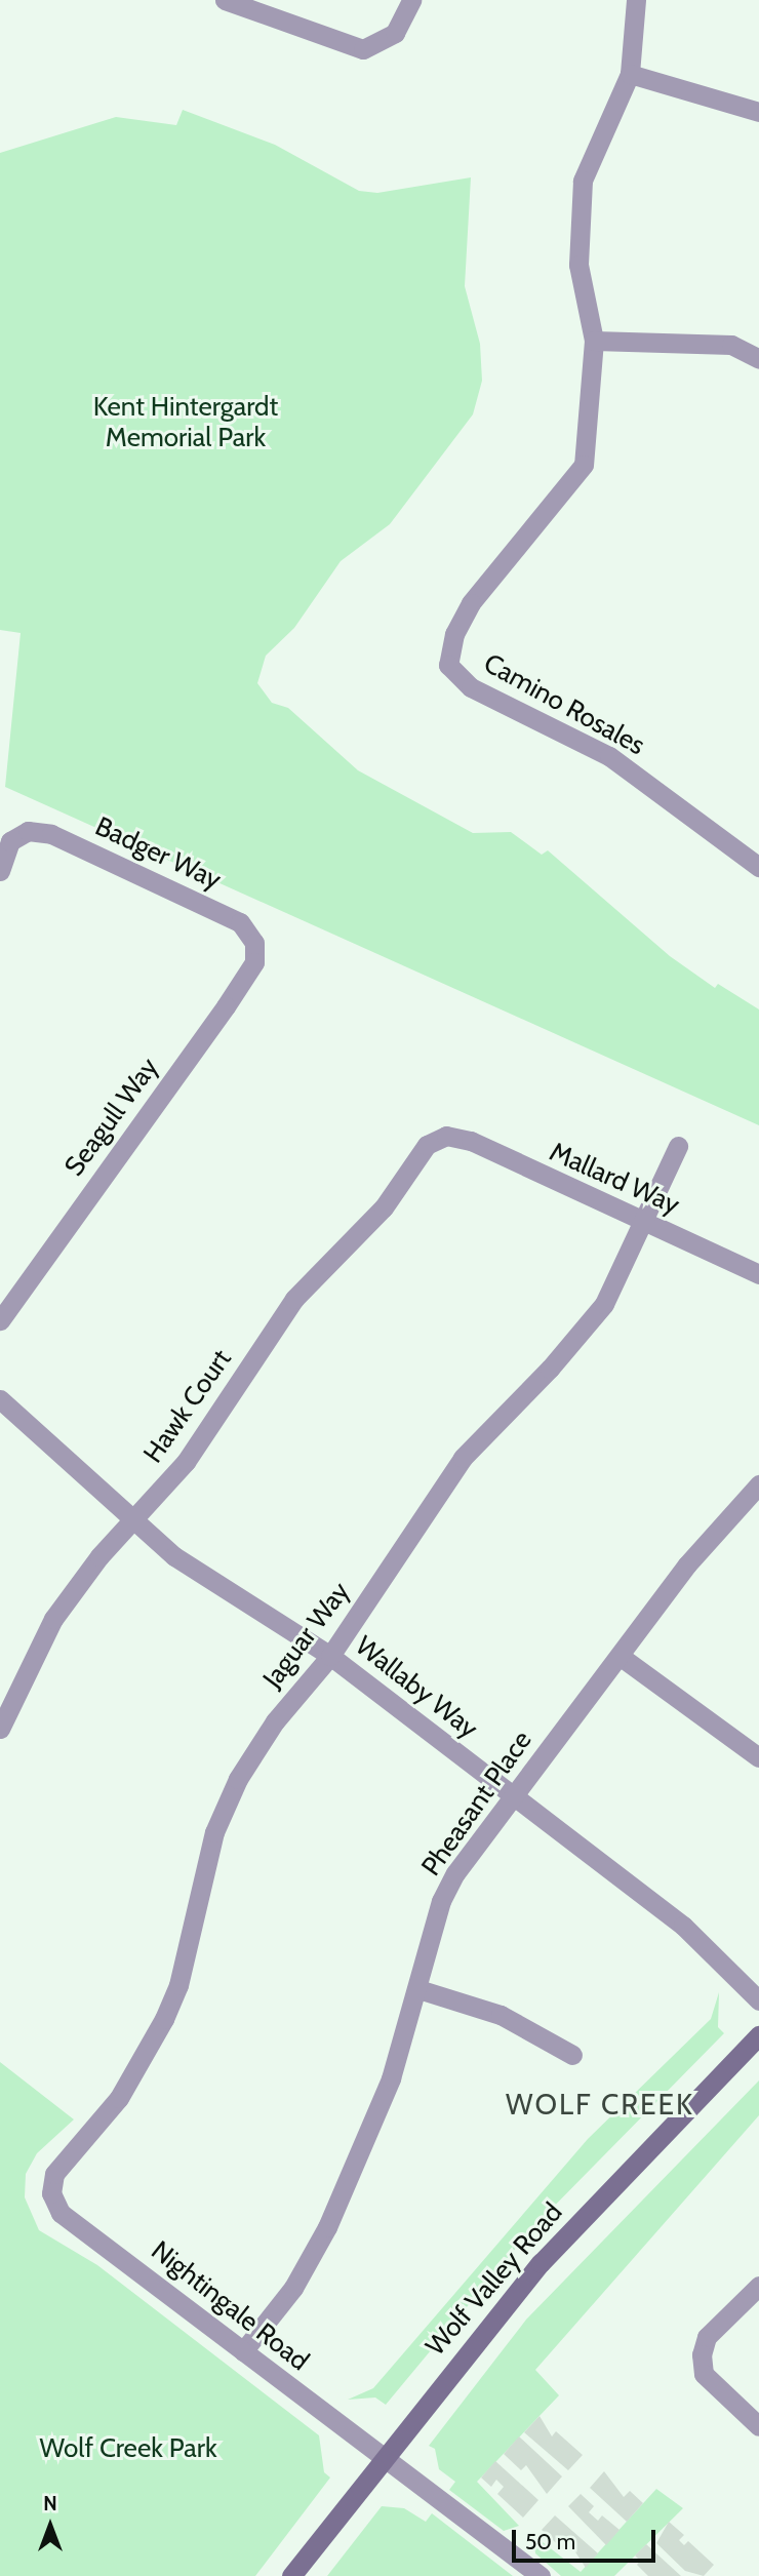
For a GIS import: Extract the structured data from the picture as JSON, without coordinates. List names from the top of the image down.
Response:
{
  "streets": {
    "main road": ["Wolf Valley Road"],
    "street": [
      "Camino Rosales",
      "Badger Way",
      "Seagull Way",
      "Mallard Way",
      "Hawk Court",
      "Jaguar Way",
      "Wallaby Way",
      "Pheasant Place",
      "Nightingale Road"
    ]
  },
  "crossings": [
    ["Badger Way", "Seagull Way"],
    ["Mallard Way", "Hawk Court"],
    ["Mallard Way", "Jaguar Way"],
    ["Hawk Court", "Wallaby Way"],
    ["Jaguar Way", "Wallaby Way"],
    ["Jaguar Way", "Nightingale Road"],
    ["Wallaby Way", "Pheasant Place"],
    ["Pheasant Place", "Nightingale Road"],
    ["Wolf Valley Road", "Nightingale Road"]
  ],
  "districts": ["WOLF CREEK"],
  "parks": ["Kent Hintergardt Memorial Park", "Wolf Creek Park"],
  "scale_bar": "50 m",
  "north": "top"
}
